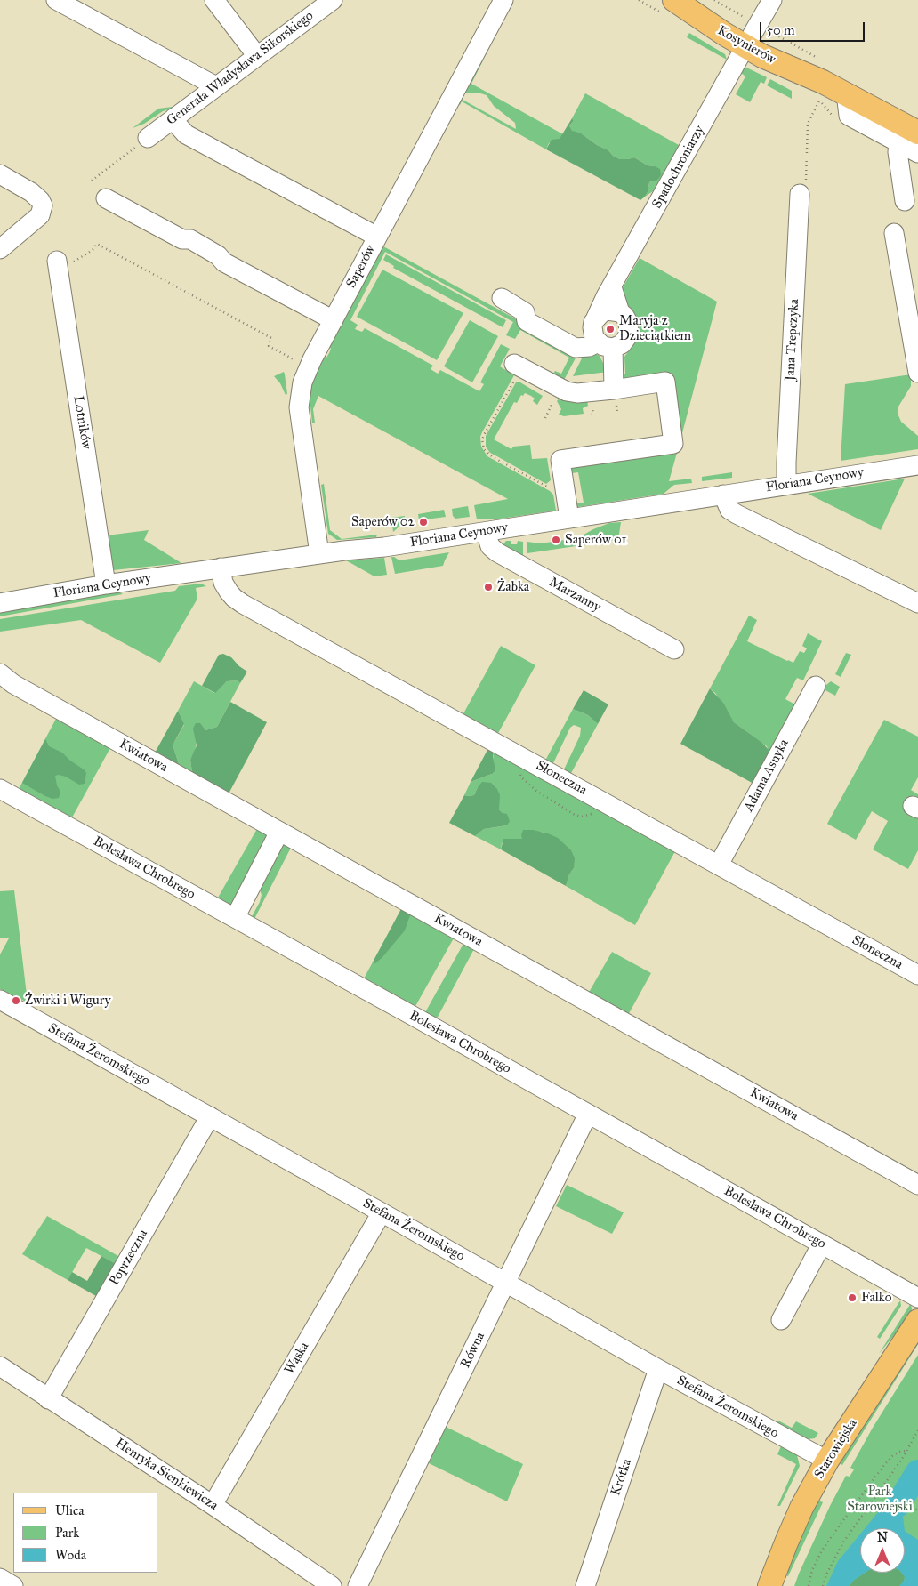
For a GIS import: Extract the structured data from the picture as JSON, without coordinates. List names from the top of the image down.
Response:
{
  "streets": {
    "main road": ["Kosynierów", "Starowiejska"],
    "street": [
      "Generała Władysława Sikorskiego",
      "Spadochroniarzy",
      "Saperów",
      "Jana Trepczyka",
      "Lotników",
      "Floriana Ceynowy",
      "Marzanny",
      "Kwiatowa",
      "Adama Asnyka",
      "Słoneczna",
      "Bolesława Chrobrego",
      "Stefana Żeromskiego",
      "Poprzeczna",
      "Równa",
      "Wąska",
      "Henryka Sienkiewicza",
      "Krótka"
    ]
  },
  "crossings": [
    ["Kosynierów", "Spadochroniarzy"],
    ["Saperów", "Floriana Ceynowy"],
    ["Jana Trepczyka", "Floriana Ceynowy"],
    ["Lotników", "Floriana Ceynowy"],
    ["Floriana Ceynowy", "Marzanny"],
    ["Floriana Ceynowy", "Słoneczna"],
    ["Adama Asnyka", "Słoneczna"],
    ["Bolesława Chrobrego", "Równa"],
    ["Stefana Żeromskiego", "Poprzeczna"],
    ["Stefana Żeromskiego", "Równa"],
    ["Stefana Żeromskiego", "Wąska"],
    ["Stefana Żeromskiego", "Starowiejska"],
    ["Stefana Żeromskiego", "Krótka"],
    ["Poprzeczna", "Henryka Sienkiewicza"],
    ["Wąska", "Henryka Sienkiewicza"]
  ],
  "parks": ["Park Starowiejski"],
  "places": [
    "Maryja z Dzieciątkiem",
    "Saperów 02",
    "Saperów 01",
    "Żabka",
    "Żwirki i Wigury",
    "Falko"
  ],
  "legend": ["Ulica", "Park", "Woda"],
  "scale_bar": "50 m",
  "north": "top"
}
